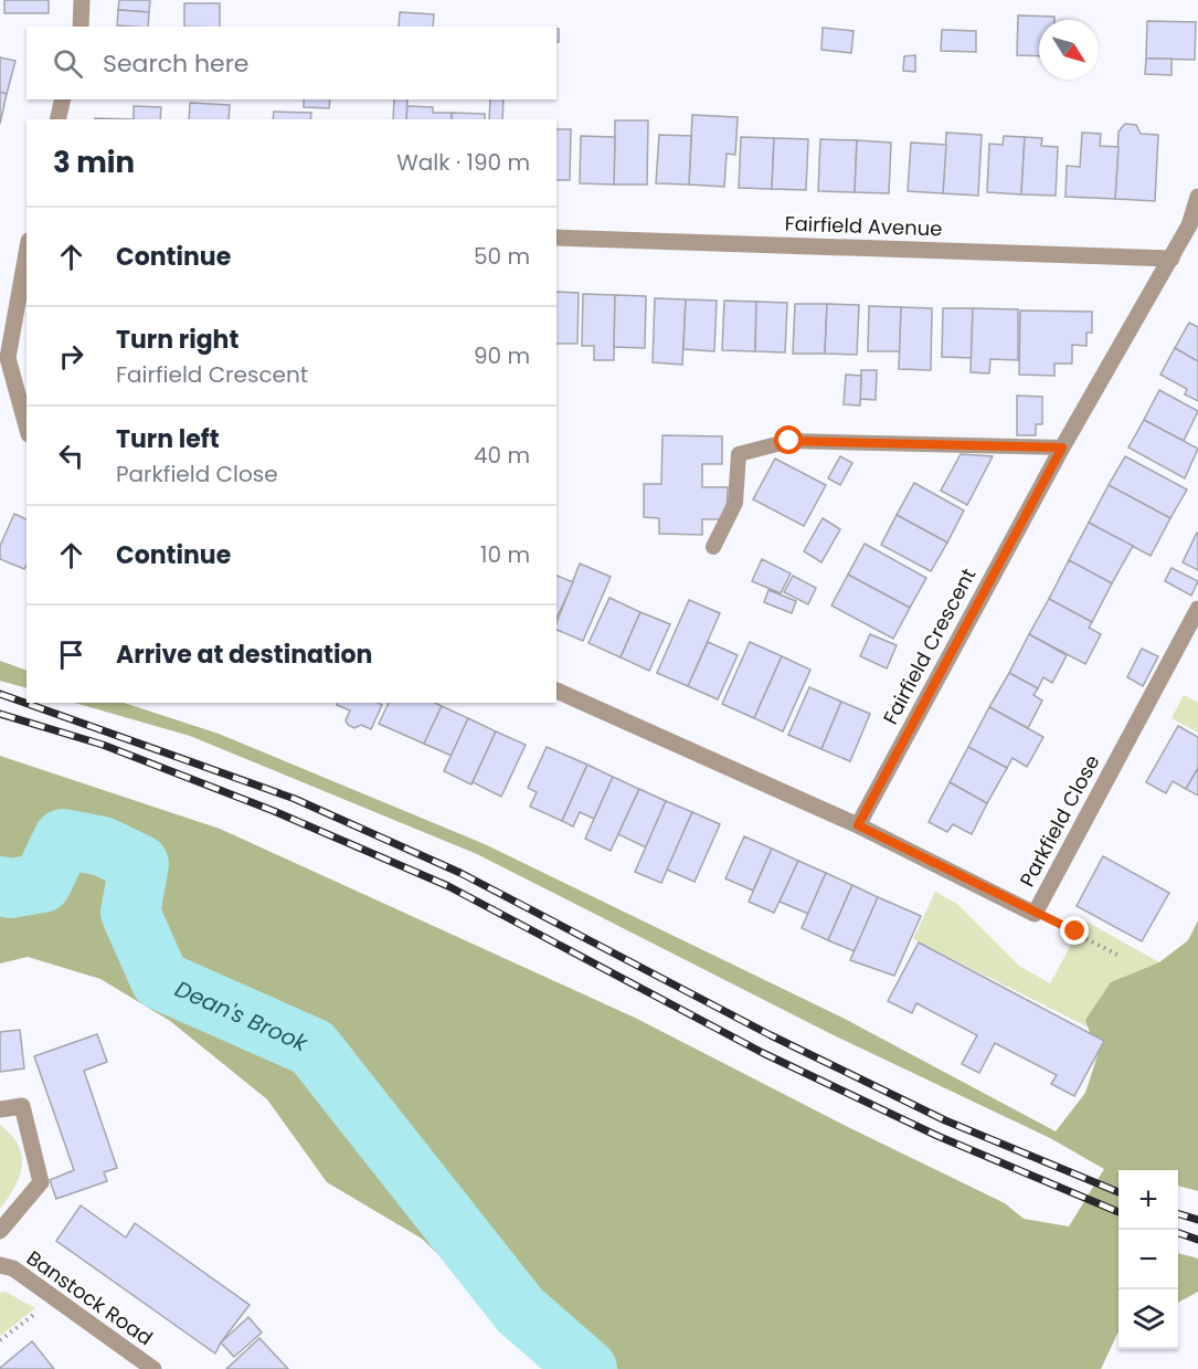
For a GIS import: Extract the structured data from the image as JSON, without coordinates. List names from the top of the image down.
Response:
{
  "streets": {
    "street": [
      "Fairfield Avenue",
      "Fairfield Crescent",
      "Parkfield Close",
      "Banstock Road"
    ]
  },
  "crossings": [
    ["Fairfield Avenue", "Fairfield Crescent"],
    ["Fairfield Crescent", "Parkfield Close"]
  ],
  "water": ["Dean's Brook"],
  "north": "bottom right",
  "page": {
    "search": "Search here",
    "heading": ["3 min", "Walk · 190 m"],
    "list": [
      ["Continue", "50 m"],
      ["Turn right", "Fairfield Crescent", "90 m"],
      ["Turn left", "Parkfield Close", "40 m"],
      ["Continue", "10 m"],
      "Arrive at destination"
    ],
    "map_buttons": ["+", "−"]
  }
}
